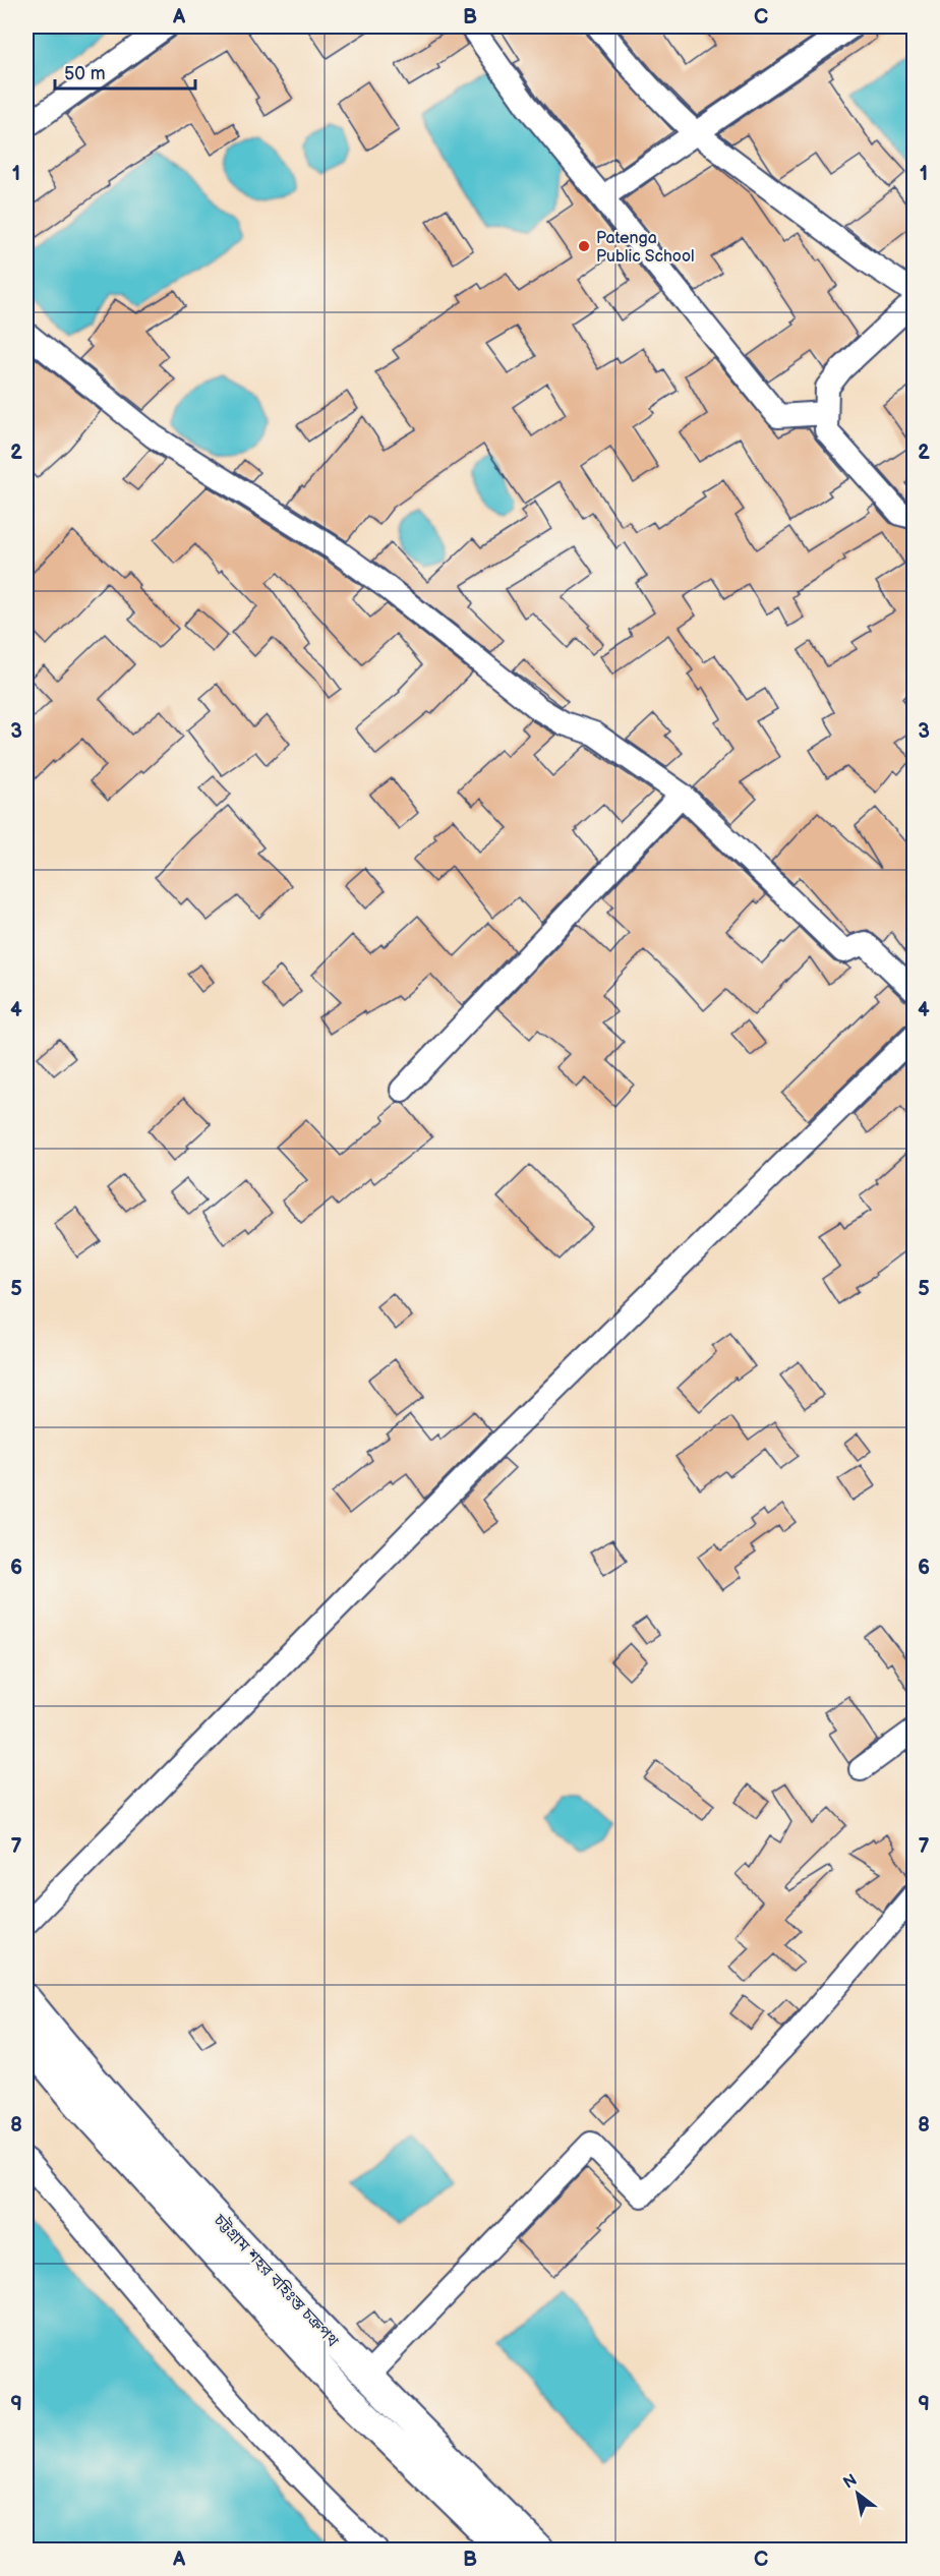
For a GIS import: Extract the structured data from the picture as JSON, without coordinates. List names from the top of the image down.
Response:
{
  "streets": {
    "main road": ["চট্টগ্রাম শহর বহিঃস্ত চক্রপথ"]
  },
  "places": ["Patenga Public School"],
  "scale_bar": "50 m",
  "north": "top left",
  "grid": {
    "columns": ["A", "B", "C"],
    "rows": [
      "1",
      "2",
      "3",
      "4",
      "5",
      "6",
      "7",
      "8",
      "9"
    ]
  }
}
